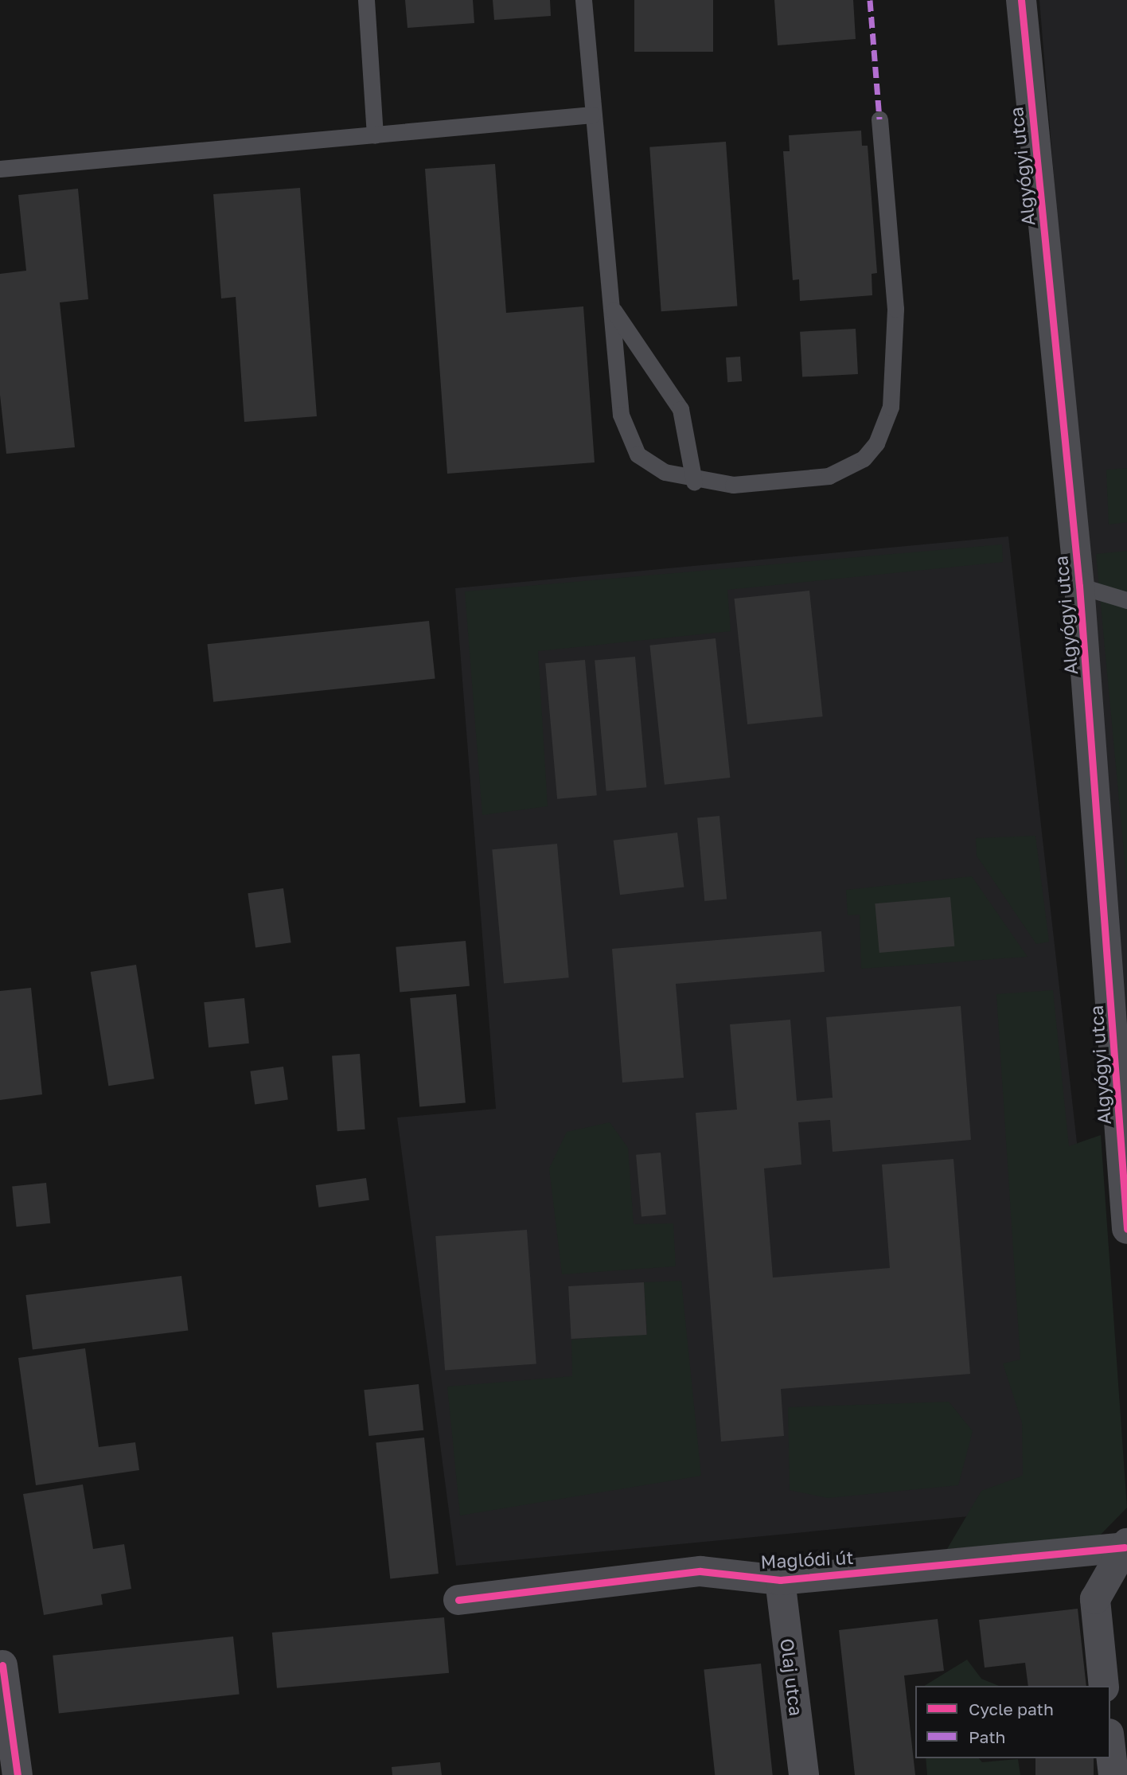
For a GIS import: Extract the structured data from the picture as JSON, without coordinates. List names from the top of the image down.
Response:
{
  "streets": {
    "street": ["Algyógyi utca", "Maglódi út", "Olaj utca"]
  },
  "crossings": [
    ["Maglódi út", "Olaj utca"]
  ],
  "legend": ["Cycle path", "Path"]
}
